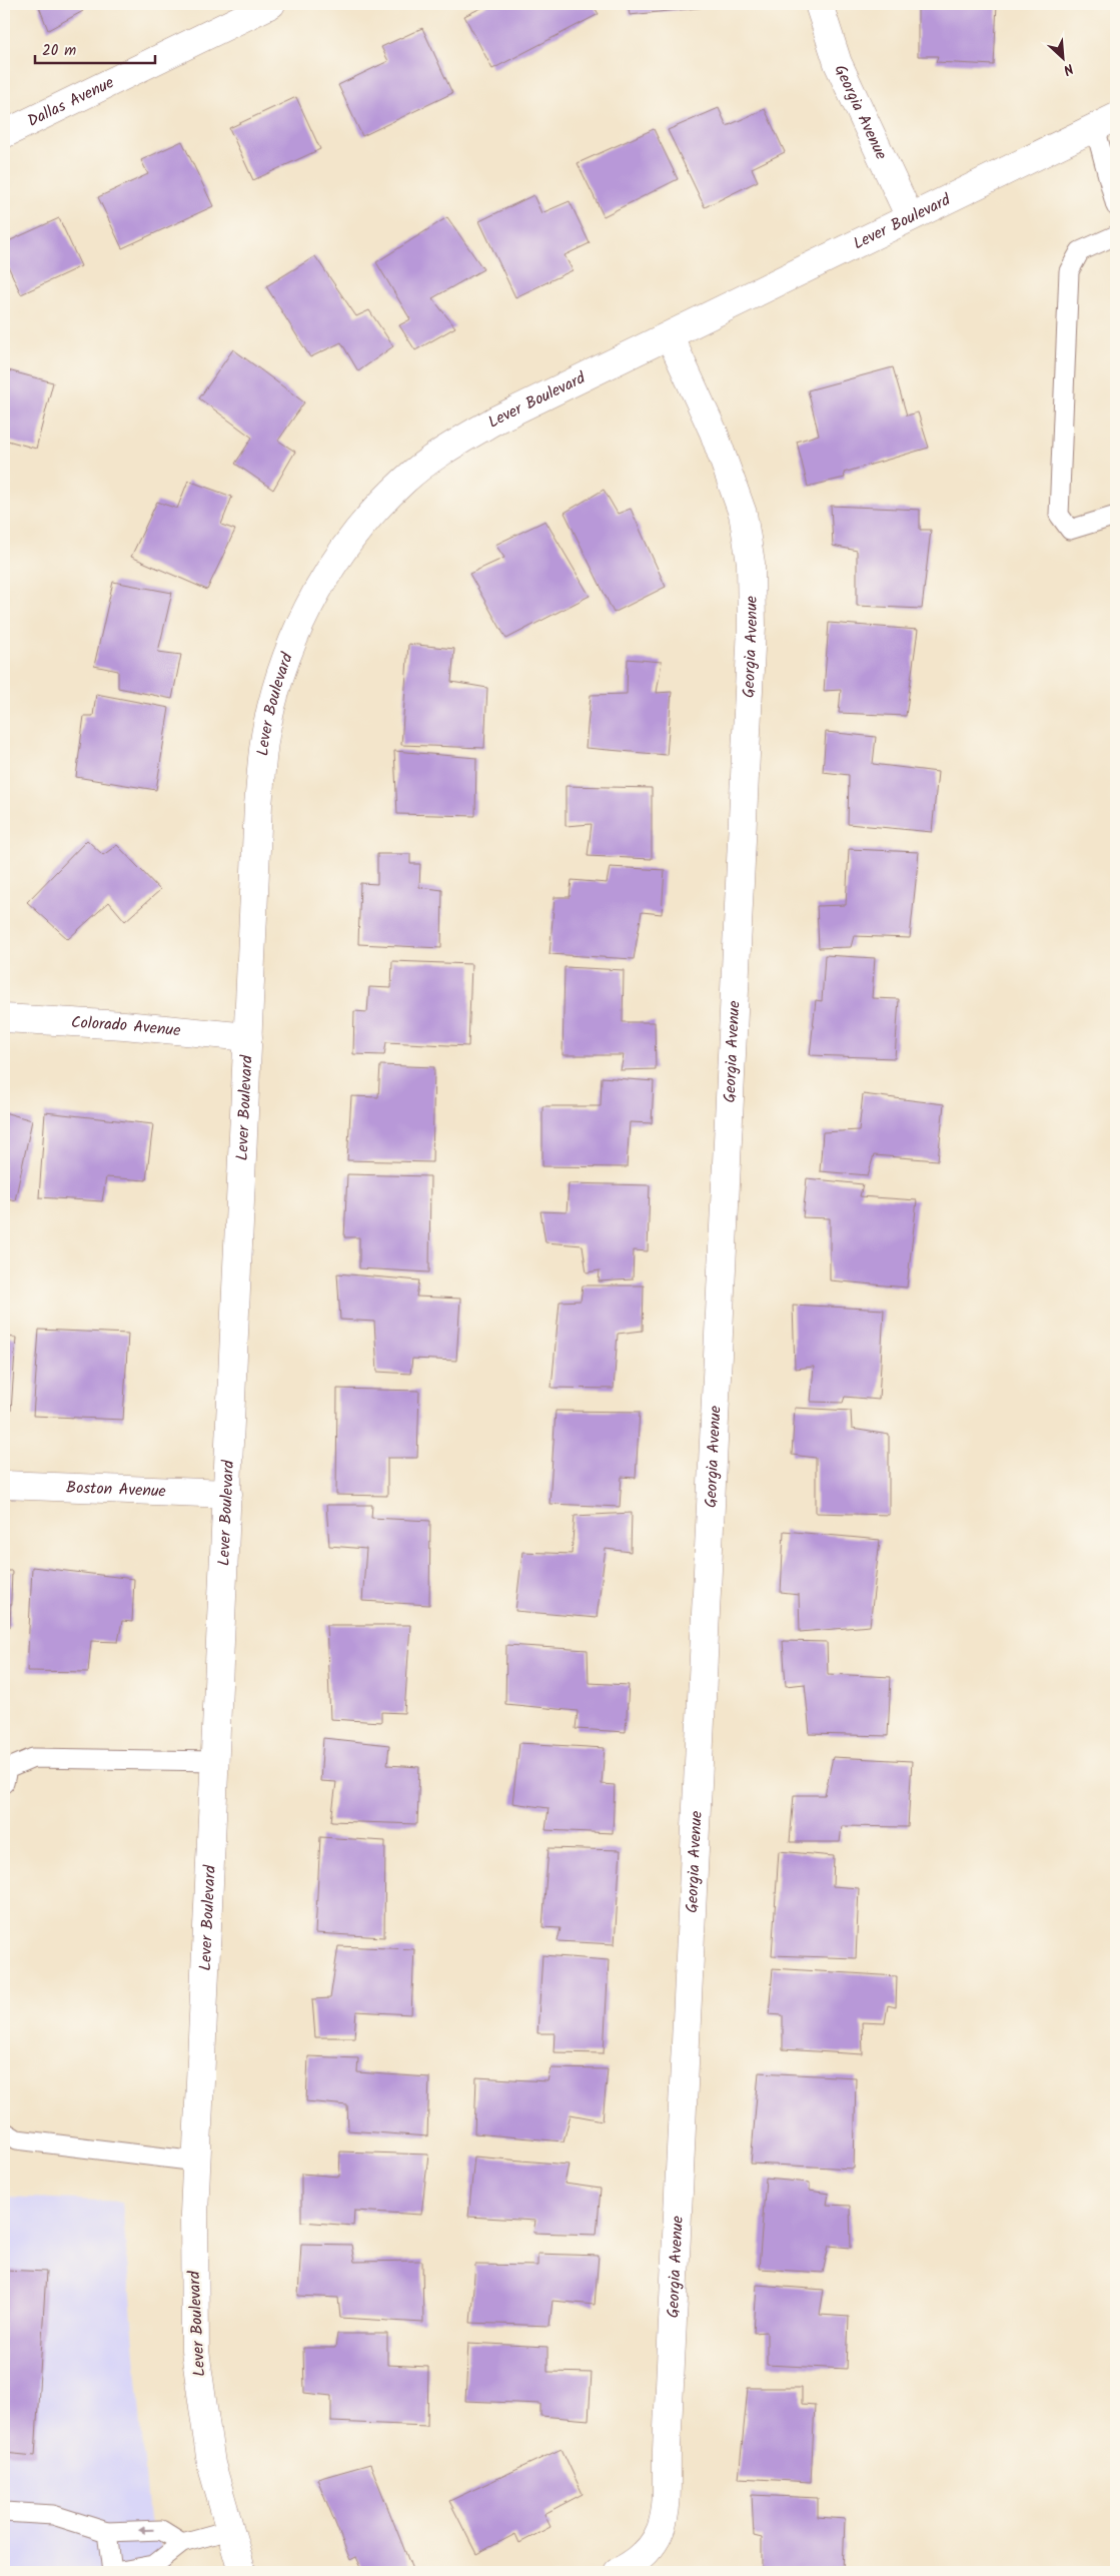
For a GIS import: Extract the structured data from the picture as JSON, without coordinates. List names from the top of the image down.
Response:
{
  "streets": {
    "street": [
      "Dallas Avenue",
      "Georgia Avenue",
      "Lever Boulevard",
      "Colorado Avenue",
      "Boston Avenue"
    ]
  },
  "crossings": [
    ["Georgia Avenue", "Lever Boulevard"],
    ["Lever Boulevard", "Colorado Avenue"],
    ["Lever Boulevard", "Boston Avenue"]
  ],
  "scale_bar": "20 m",
  "north": "bottom right"
}
